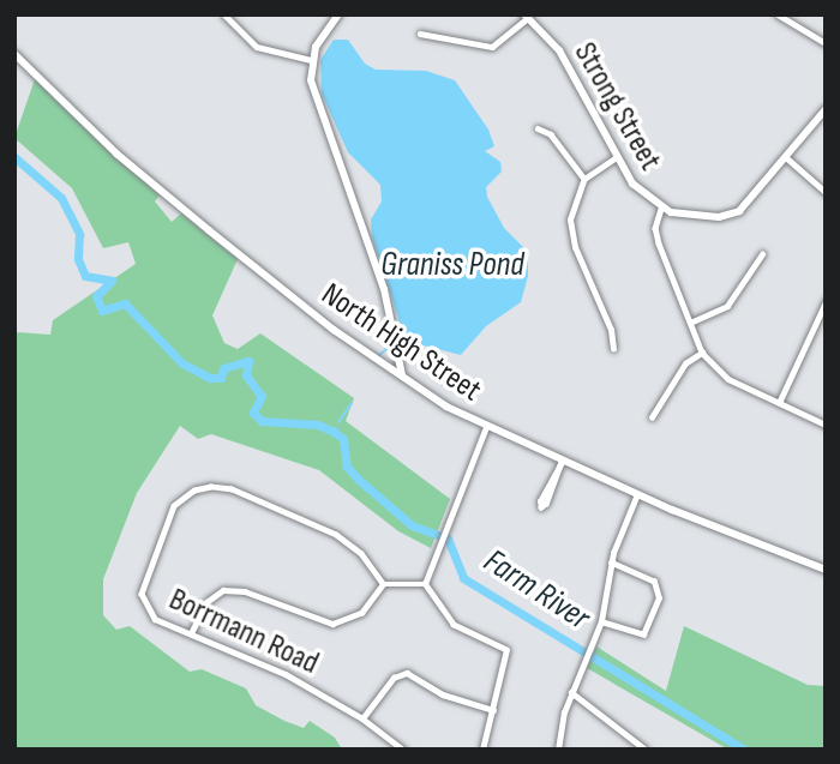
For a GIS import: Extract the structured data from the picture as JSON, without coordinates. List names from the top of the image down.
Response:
{
  "streets": {
    "main road": ["Strong Street", "North High Street"],
    "street": ["Borrmann Road"]
  },
  "water": ["Graniss Pond", "Farm River"]
}
